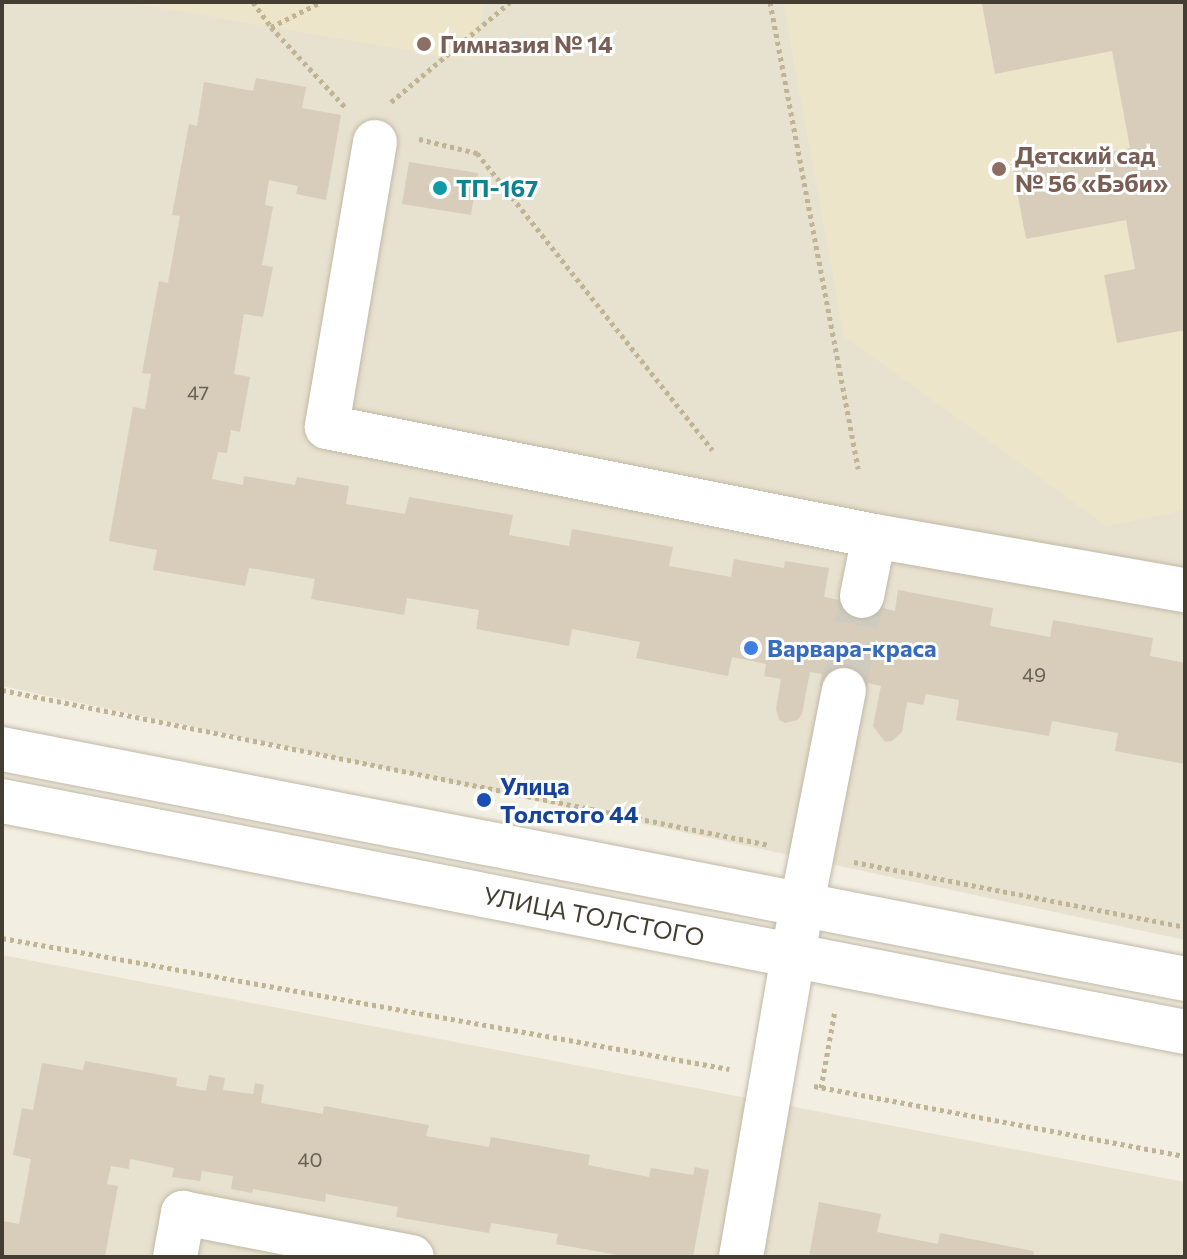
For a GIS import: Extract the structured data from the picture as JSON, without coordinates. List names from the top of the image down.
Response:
{
  "streets": {
    "street": ["УЛИЦА ТОЛСТОГО"]
  },
  "places": [
    "Гимназия № 14",
    "Детский сад № 56 «Бэби»",
    "ТП-167",
    "Варвара-краса",
    "Улица Толстого 44"
  ],
  "house_numbers": ["47", "49", "40"]
}
